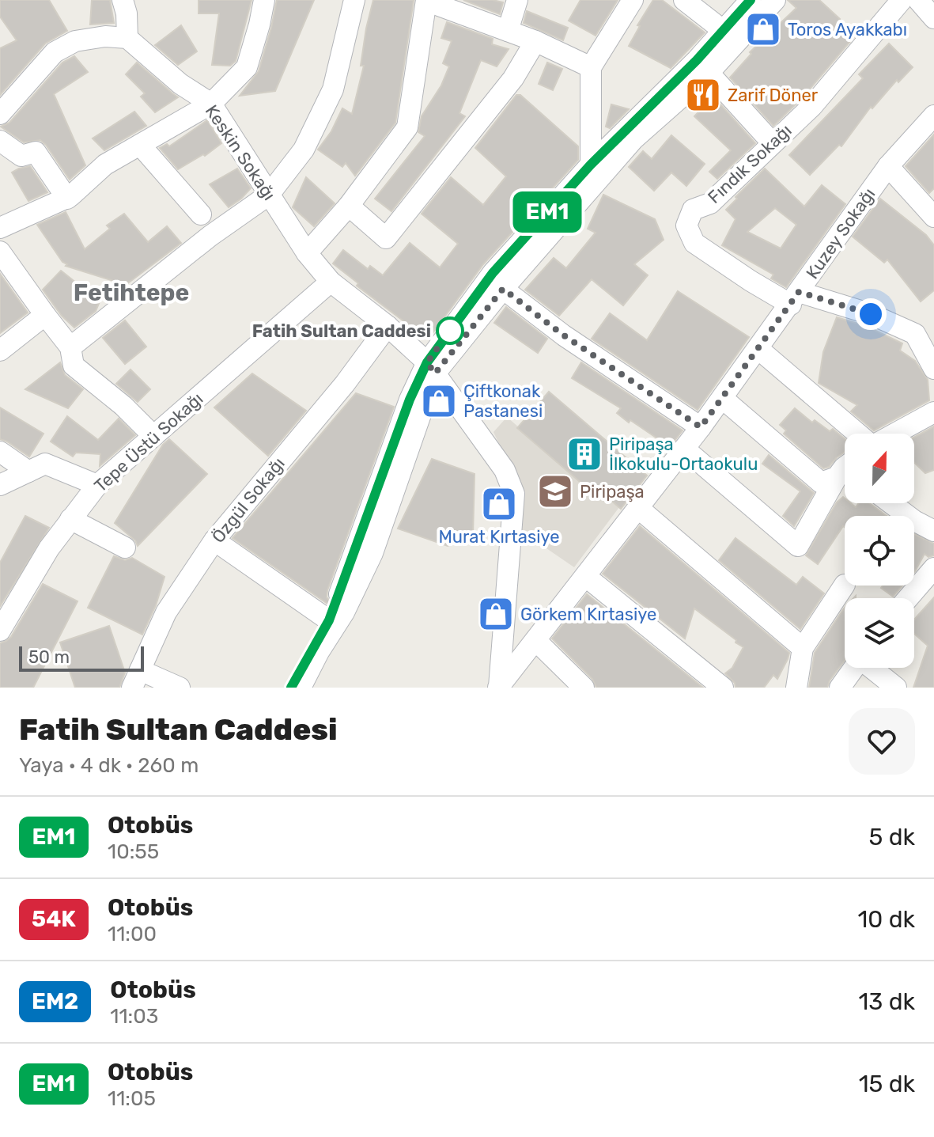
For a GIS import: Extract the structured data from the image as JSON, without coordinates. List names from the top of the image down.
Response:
{
  "streets": {
    "street": [
      "Keskin Sokağı",
      "Fındık Sokağı",
      "Kuzey Sokağı",
      "Tepe Üstü Sokağı",
      "Özgül Sokağı"
    ]
  },
  "crossings": [
    ["Keskin Sokağı", "Kuzey Sokağı"],
    ["Keskin Sokağı", "Tepe Üstü Sokağı"],
    ["Keskin Sokağı", "Özgül Sokağı"],
    ["Fındık Sokağı", "Kuzey Sokağı"]
  ],
  "districts": ["Fetihtepe"],
  "places": {
    "shop": [
      "Toros Ayakkabı",
      "Çiftkonak Pastanesi",
      "Murat Kırtasiye",
      "Görkem Kırtasiye"
    ],
    "restaurant": ["Zarif Döner"],
    "other": ["Fatih Sultan Caddesi"],
    "building": ["Piripaşa İlkokulu-Ortaokulu"],
    "school or university": ["Piripaşa"]
  },
  "lines": ["bus line EM1"],
  "scale_bar": "50 m",
  "north": "top",
  "page": {
    "on_map": "EM1",
    "scale": "50 m",
    "heading": ["Fatih Sultan Caddesi", "Yaya · 4 dk · 260 m"],
    "list": [
      {
        "mark": "EM1",
        "name": "Otobüs",
        "note": "10:55",
        "value": "5 dk"
      },
      {
        "mark": "54K",
        "name": "Otobüs",
        "note": "11:00",
        "value": "10 dk"
      },
      {
        "mark": "EM2",
        "name": "Otobüs",
        "note": "11:03",
        "value": "13 dk"
      },
      {
        "mark": "EM1",
        "name": "Otobüs",
        "note": "11:05",
        "value": "15 dk"
      }
    ]
  }
}
